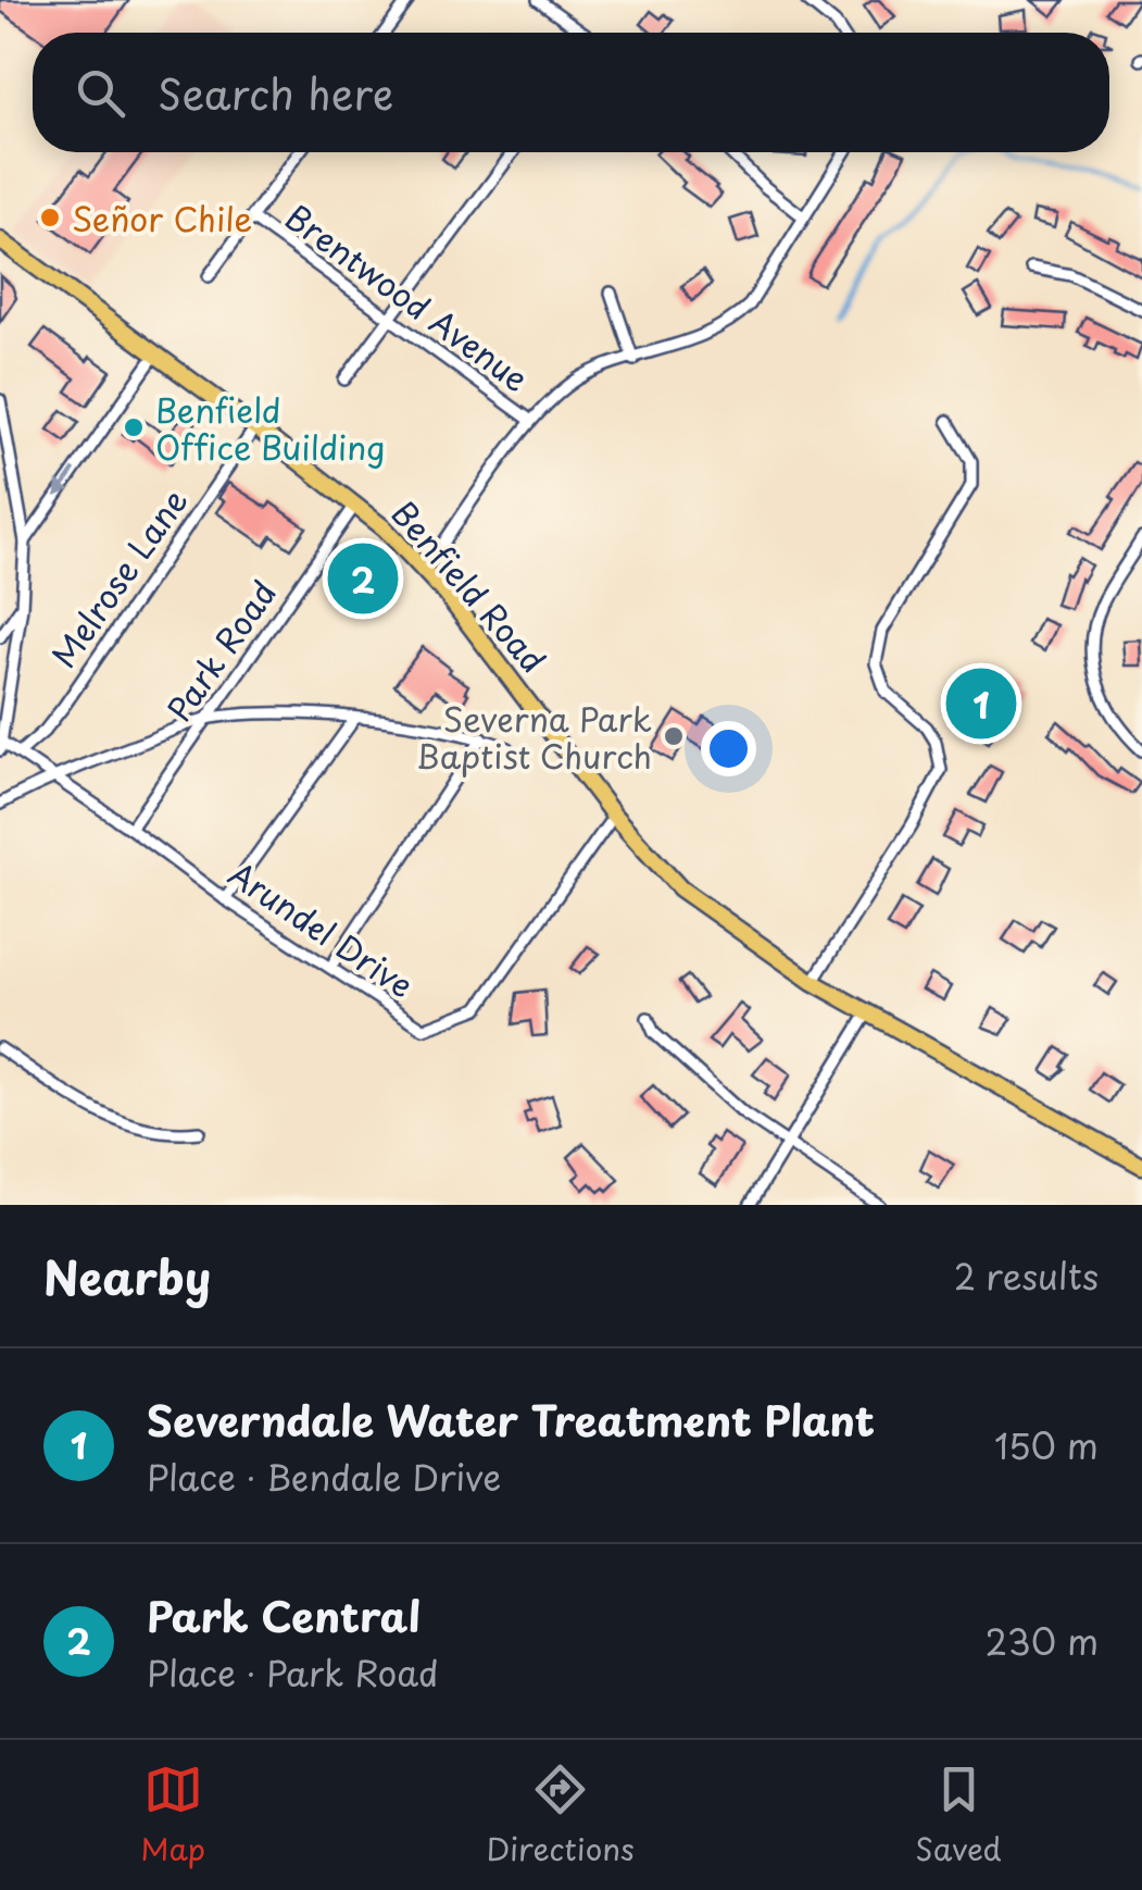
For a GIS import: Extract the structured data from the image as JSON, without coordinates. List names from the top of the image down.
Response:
{
  "streets": {
    "main road": ["Benfield Road"],
    "street": [
      "Brentwood Avenue",
      "Melrose Lane",
      "Park Road",
      "Arundel Drive"
    ]
  },
  "crossings": [
    ["Melrose Lane", "Benfield Road"],
    ["Melrose Lane", "Arundel Drive"],
    ["Benfield Road", "Park Road"],
    ["Benfield Road", "Arundel Drive"],
    ["Park Road", "Arundel Drive"]
  ],
  "places": ["Señor Chile", "Benfield Office Building", "Severna Park Baptist Church"],
  "page": {
    "search": "Search here",
    "pins": ["2", "1"],
    "heading": ["Nearby", "2 results"],
    "list": [
      {
        "mark": "1",
        "name": "Severndale Water Treatment Plant",
        "note": "Place · Bendale Drive",
        "value": "150 m"
      },
      {
        "mark": "2",
        "name": "Park Central",
        "note": "Place · Park Road",
        "value": "230 m"
      }
    ],
    "nav": ["Map", "Directions", "Saved"]
  }
}
